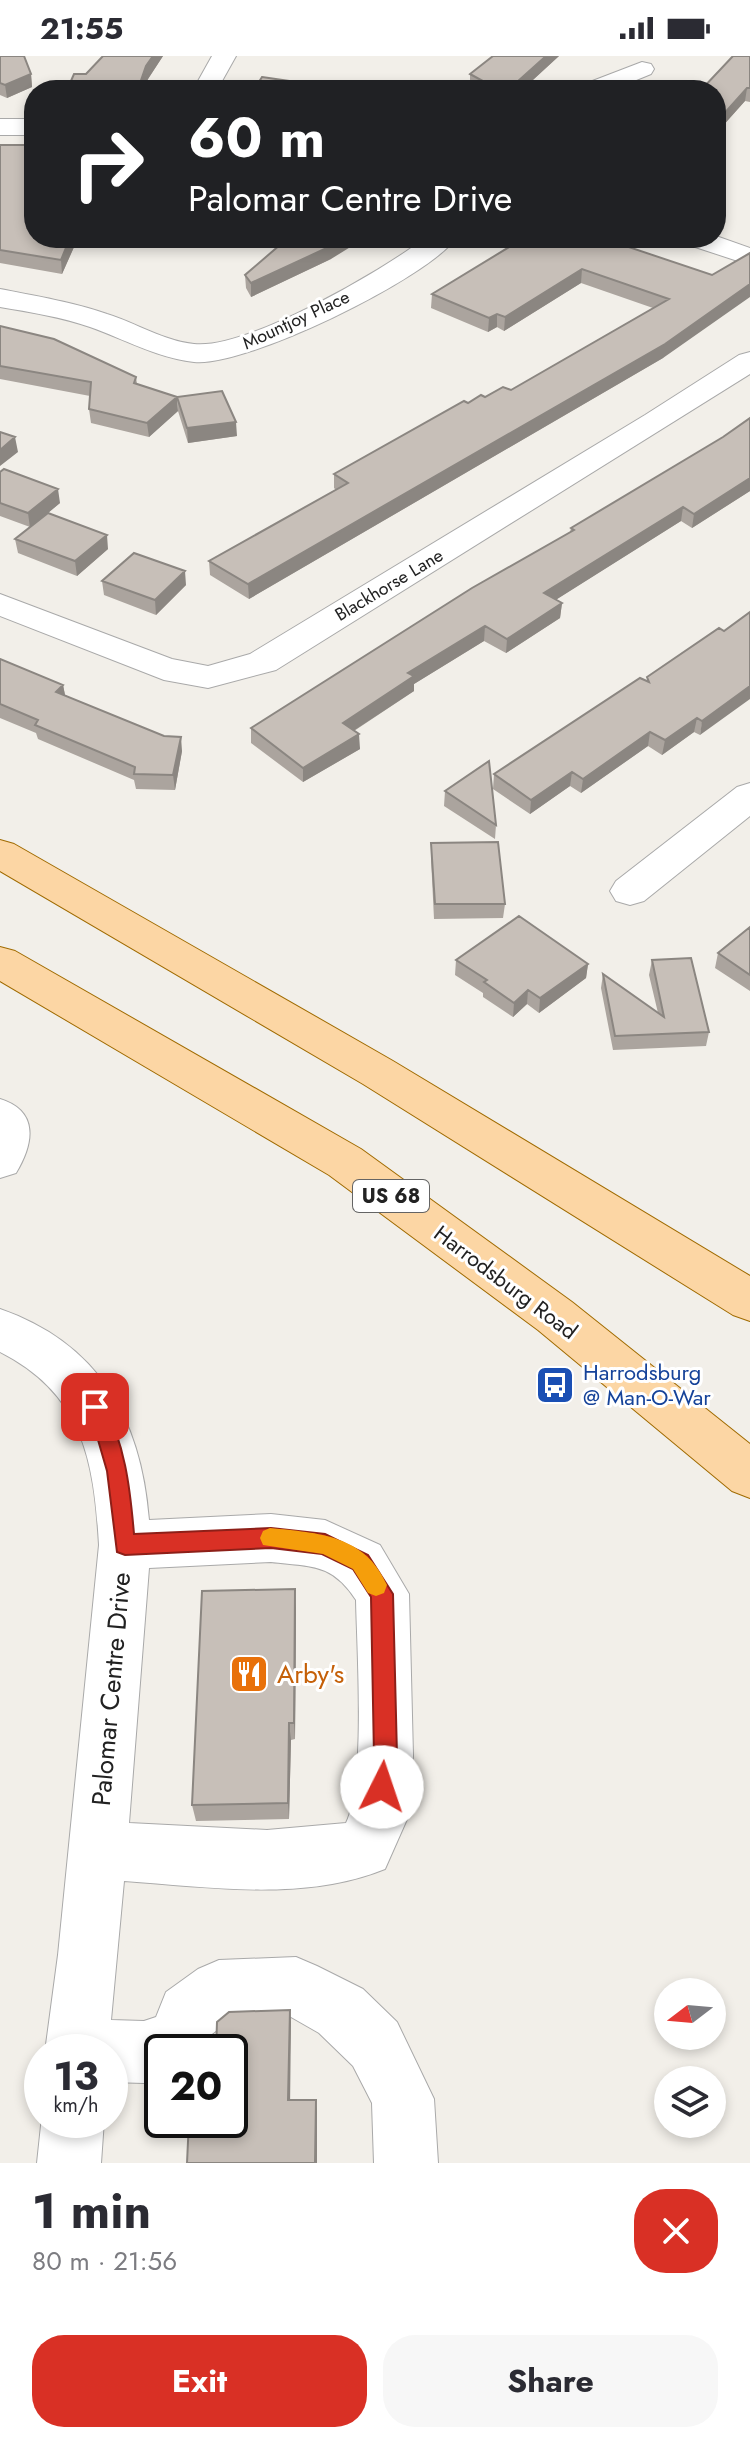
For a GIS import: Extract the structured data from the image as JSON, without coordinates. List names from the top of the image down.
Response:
{
  "streets": {
    "main road": ["US 68", "Harrodsburg Road"],
    "street": ["Mountjoy Place", "Blackhorse Lane", "Palomar Centre Drive"]
  },
  "places": {
    "bus stop": ["Harrodsburg @ Man-O-War"],
    "restaurant": ["Arby's"]
  },
  "north": "left",
  "page": {
    "status": "21:55",
    "turn": ["60 m", "Palomar Centre Drive"],
    "speed": "13 km/h",
    "limit": "20",
    "heading": ["1 min", "80 m · 21:56"],
    "buttons": ["Exit", "Share"]
  }
}
